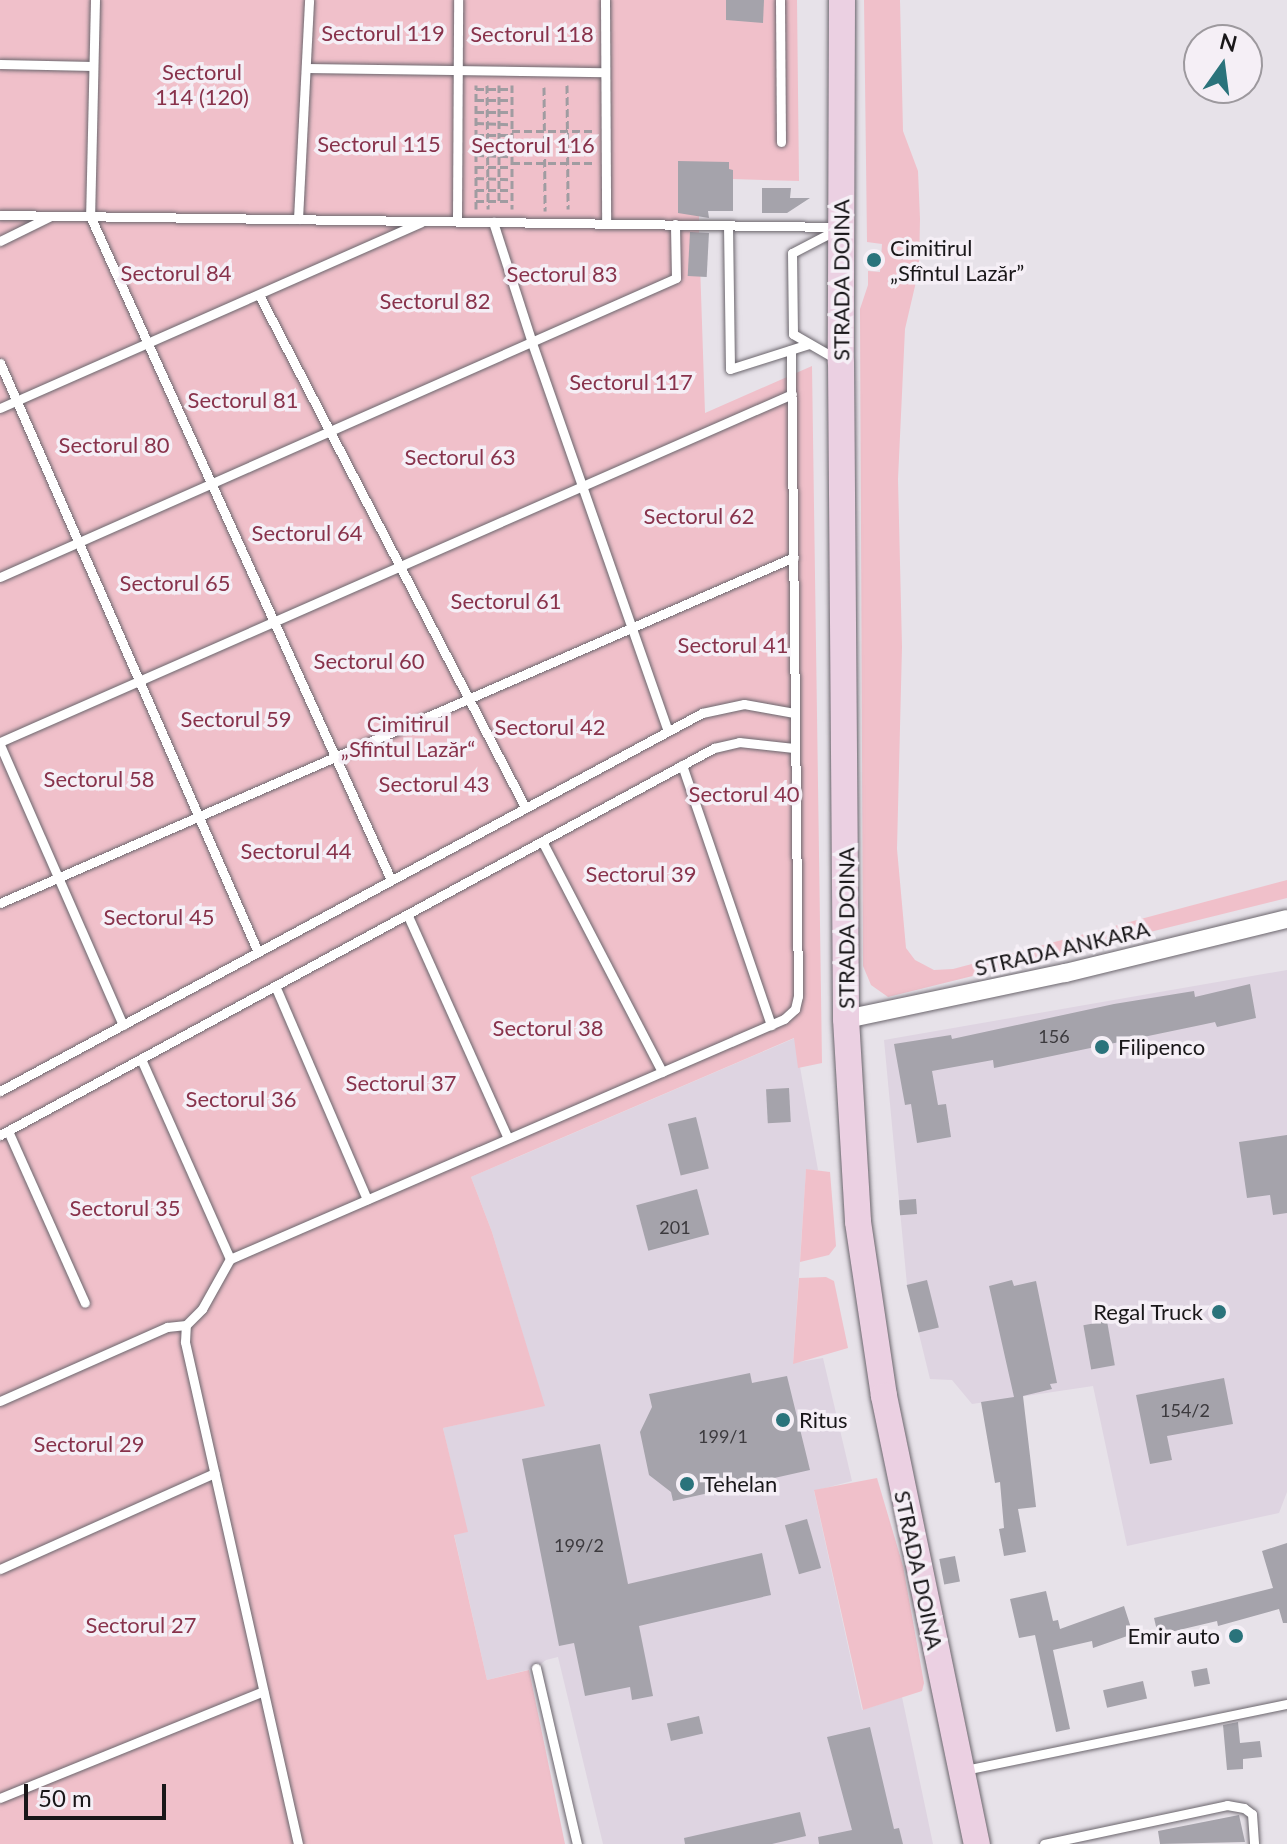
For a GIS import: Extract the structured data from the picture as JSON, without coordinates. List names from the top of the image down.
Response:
{
  "streets": {
    "main road": ["STRADA DOINA"],
    "street": ["STRADA ANKARA"]
  },
  "crossings": [
    ["STRADA DOINA", "STRADA ANKARA"]
  ],
  "parks": [
    "Sectorul 119",
    "Sectorul 118",
    "Sectorul 114 (120)",
    "Sectorul 115",
    "Sectorul 116",
    "Sectorul 84",
    "Sectorul 83",
    "Sectorul 82",
    "Sectorul 117",
    "Sectorul 81",
    "Sectorul 80",
    "Sectorul 63",
    "Sectorul 62",
    "Sectorul 64",
    "Sectorul 65",
    "Sectorul 61",
    "Sectorul 41",
    "Sectorul 60",
    "Sectorul 59",
    "Cimitirul „Sfîntul Lazăr“",
    "Sectorul 42",
    "Sectorul 58",
    "Sectorul 43",
    "Sectorul 40",
    "Sectorul 44",
    "Sectorul 39",
    "Sectorul 45",
    "Sectorul 38",
    "Sectorul 37",
    "Sectorul 36",
    "Sectorul 35",
    "Sectorul 29",
    "Sectorul 27"
  ],
  "places": [
    "Cimitirul „Sfîntul Lazăr”",
    "Filipenco",
    "Regal Truck",
    "Ritus",
    "Tehelan",
    "Emir auto"
  ],
  "house_numbers": [
    "156",
    "201",
    "154/2",
    "199/1",
    "199/2"
  ],
  "scale_bar": "50 m",
  "north": "top"
}
